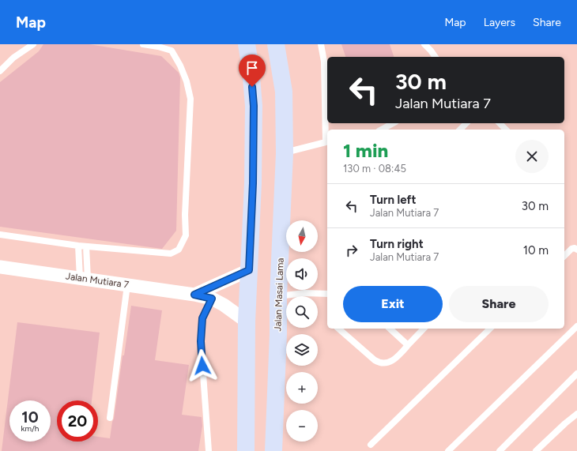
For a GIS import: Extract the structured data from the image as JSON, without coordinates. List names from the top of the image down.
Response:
{
  "streets": {
    "main road": ["Jalan Masai Lama"],
    "street": ["Jalan Mutiara 7"]
  },
  "north": "bottom",
  "page": {
    "header": "Map",
    "nav": ["Map", "Layers", "Share"],
    "turn": ["30 m", "Jalan Mutiara 7"],
    "heading": ["1 min", "130 m · 08:45"],
    "list": [
      {
        "name": "Turn left",
        "note": "Jalan Mutiara 7",
        "value": "30 m"
      },
      {
        "name": "Turn right",
        "note": "Jalan Mutiara 7",
        "value": "10 m"
      }
    ],
    "map_buttons": ["+", "−"],
    "buttons": ["Exit", "Share"],
    "speed": "10 km/h",
    "limit": "20"
  }
}
